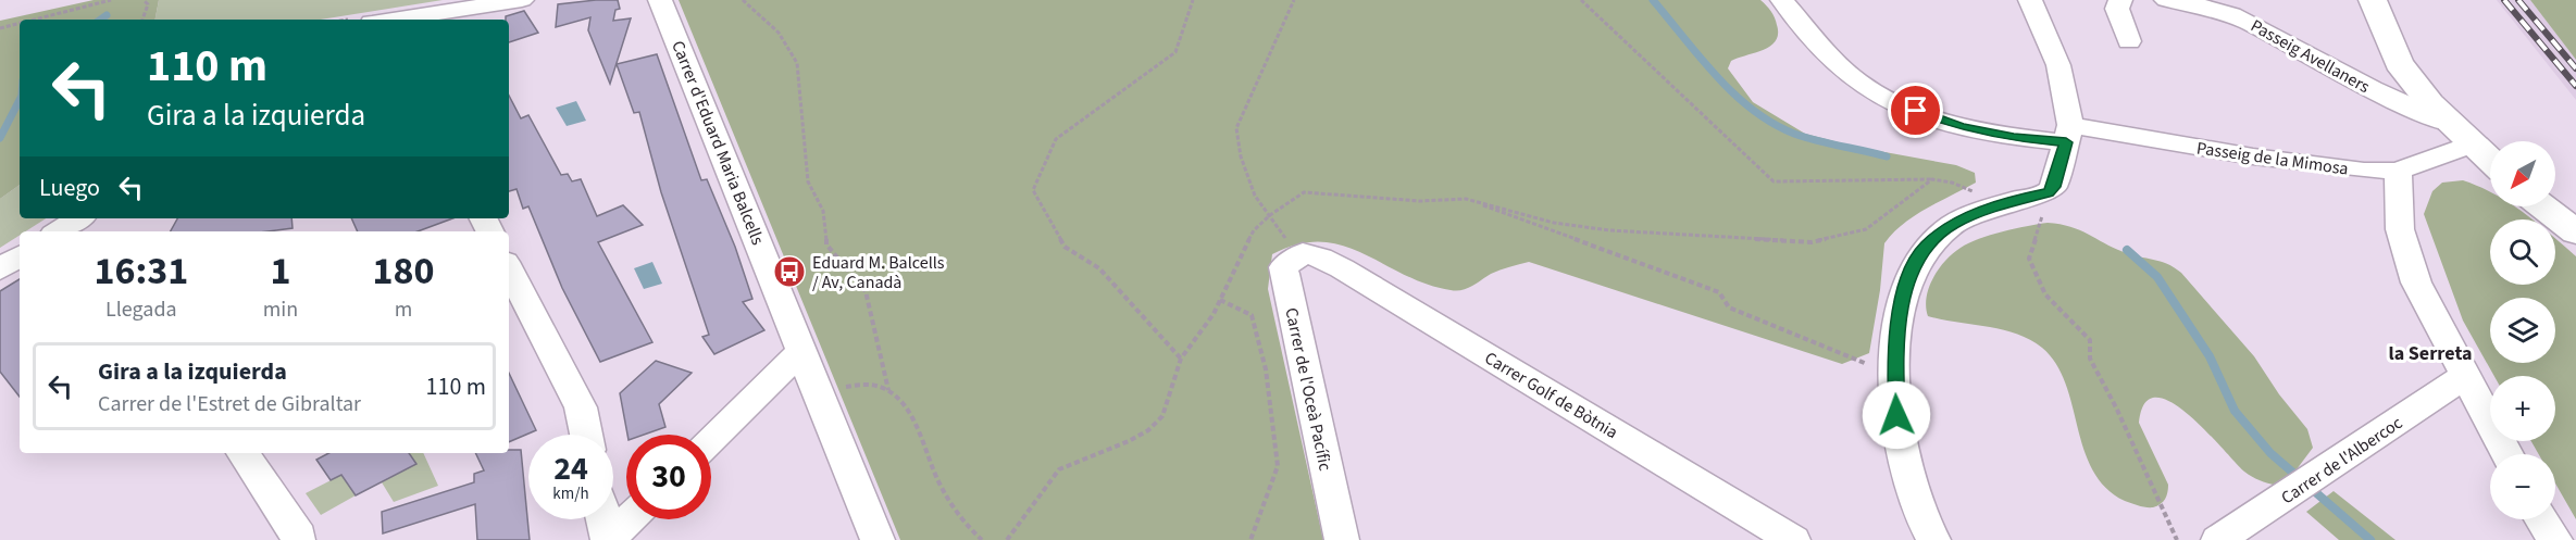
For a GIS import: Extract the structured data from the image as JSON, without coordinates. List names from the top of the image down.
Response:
{
  "streets": {
    "street": [
      "Passeig Avellaners",
      "Carrer d'Eduard Maria Balcells",
      "Passeig de la Mimosa",
      "Carrer de l'Oceà Pacífic",
      "Carrer Golf de Bòtnia",
      "Carrer de l'Albercoc"
    ]
  },
  "crossings": [
    ["Passeig Avellaners", "Passeig de la Mimosa"],
    ["Carrer de l'Oceà Pacífic", "Carrer Golf de Bòtnia"]
  ],
  "districts": ["la Serreta"],
  "places": {
    "bus stop": ["Eduard M. Balcells / Av, Canadà"]
  },
  "north": "bottom left",
  "page": {
    "turn": ["110 m", "Gira a la izquierda"],
    "map_buttons": ["+", "−"],
    "then": "Luego",
    "eta": [
      "16:31",
      "Llegada",
      "1",
      "min",
      "180",
      "m"
    ],
    "list": [
      {
        "name": "Gira a la izquierda",
        "note": "Carrer de l'Estret de Gibraltar",
        "value": "110 m"
      }
    ],
    "speed": "24 km/h",
    "limit": "30"
  }
}
